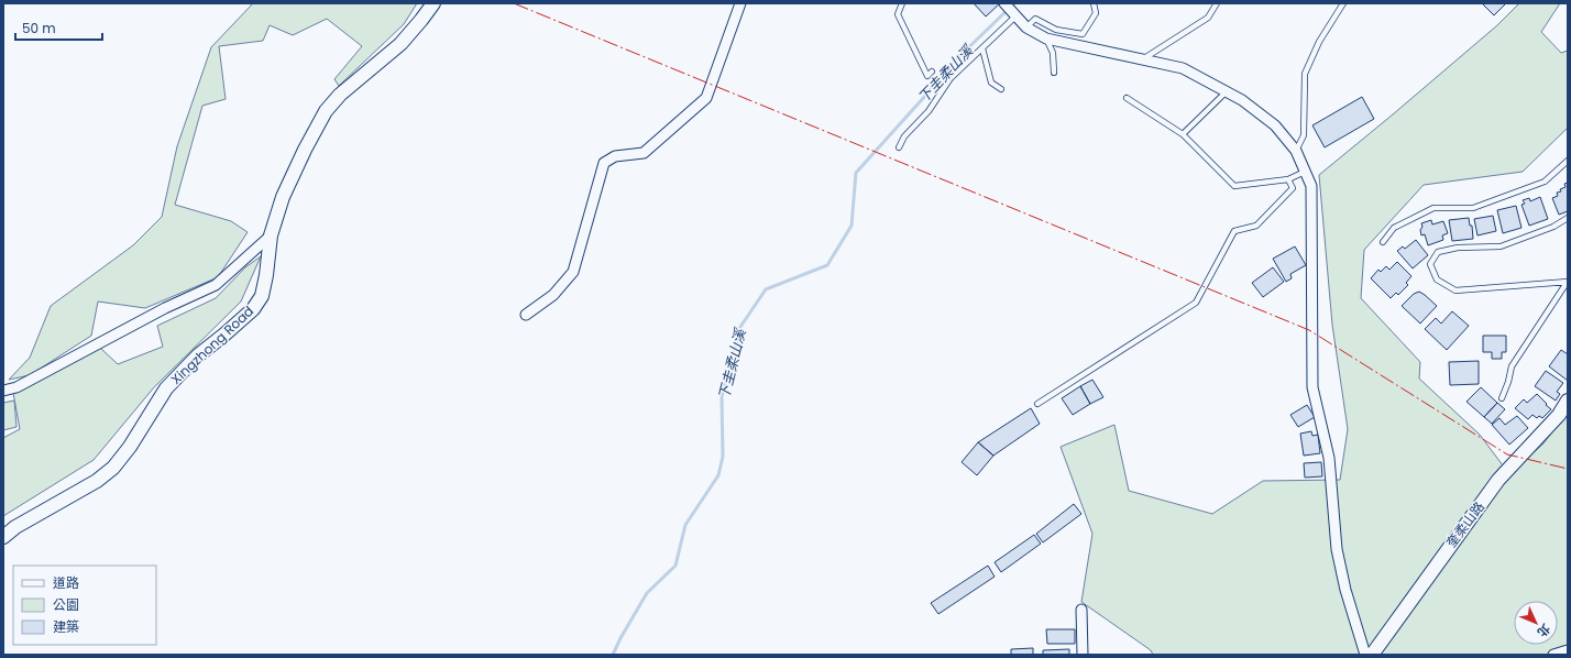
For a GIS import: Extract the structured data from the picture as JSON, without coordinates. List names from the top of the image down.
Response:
{
  "streets": {
    "street": ["Xingzhong Road", "奎柔山路"]
  },
  "water": ["下圭柔山溪"],
  "legend": ["道路", "公園", "建築"],
  "scale_bar": "50 m",
  "north": "bottom right"
}
